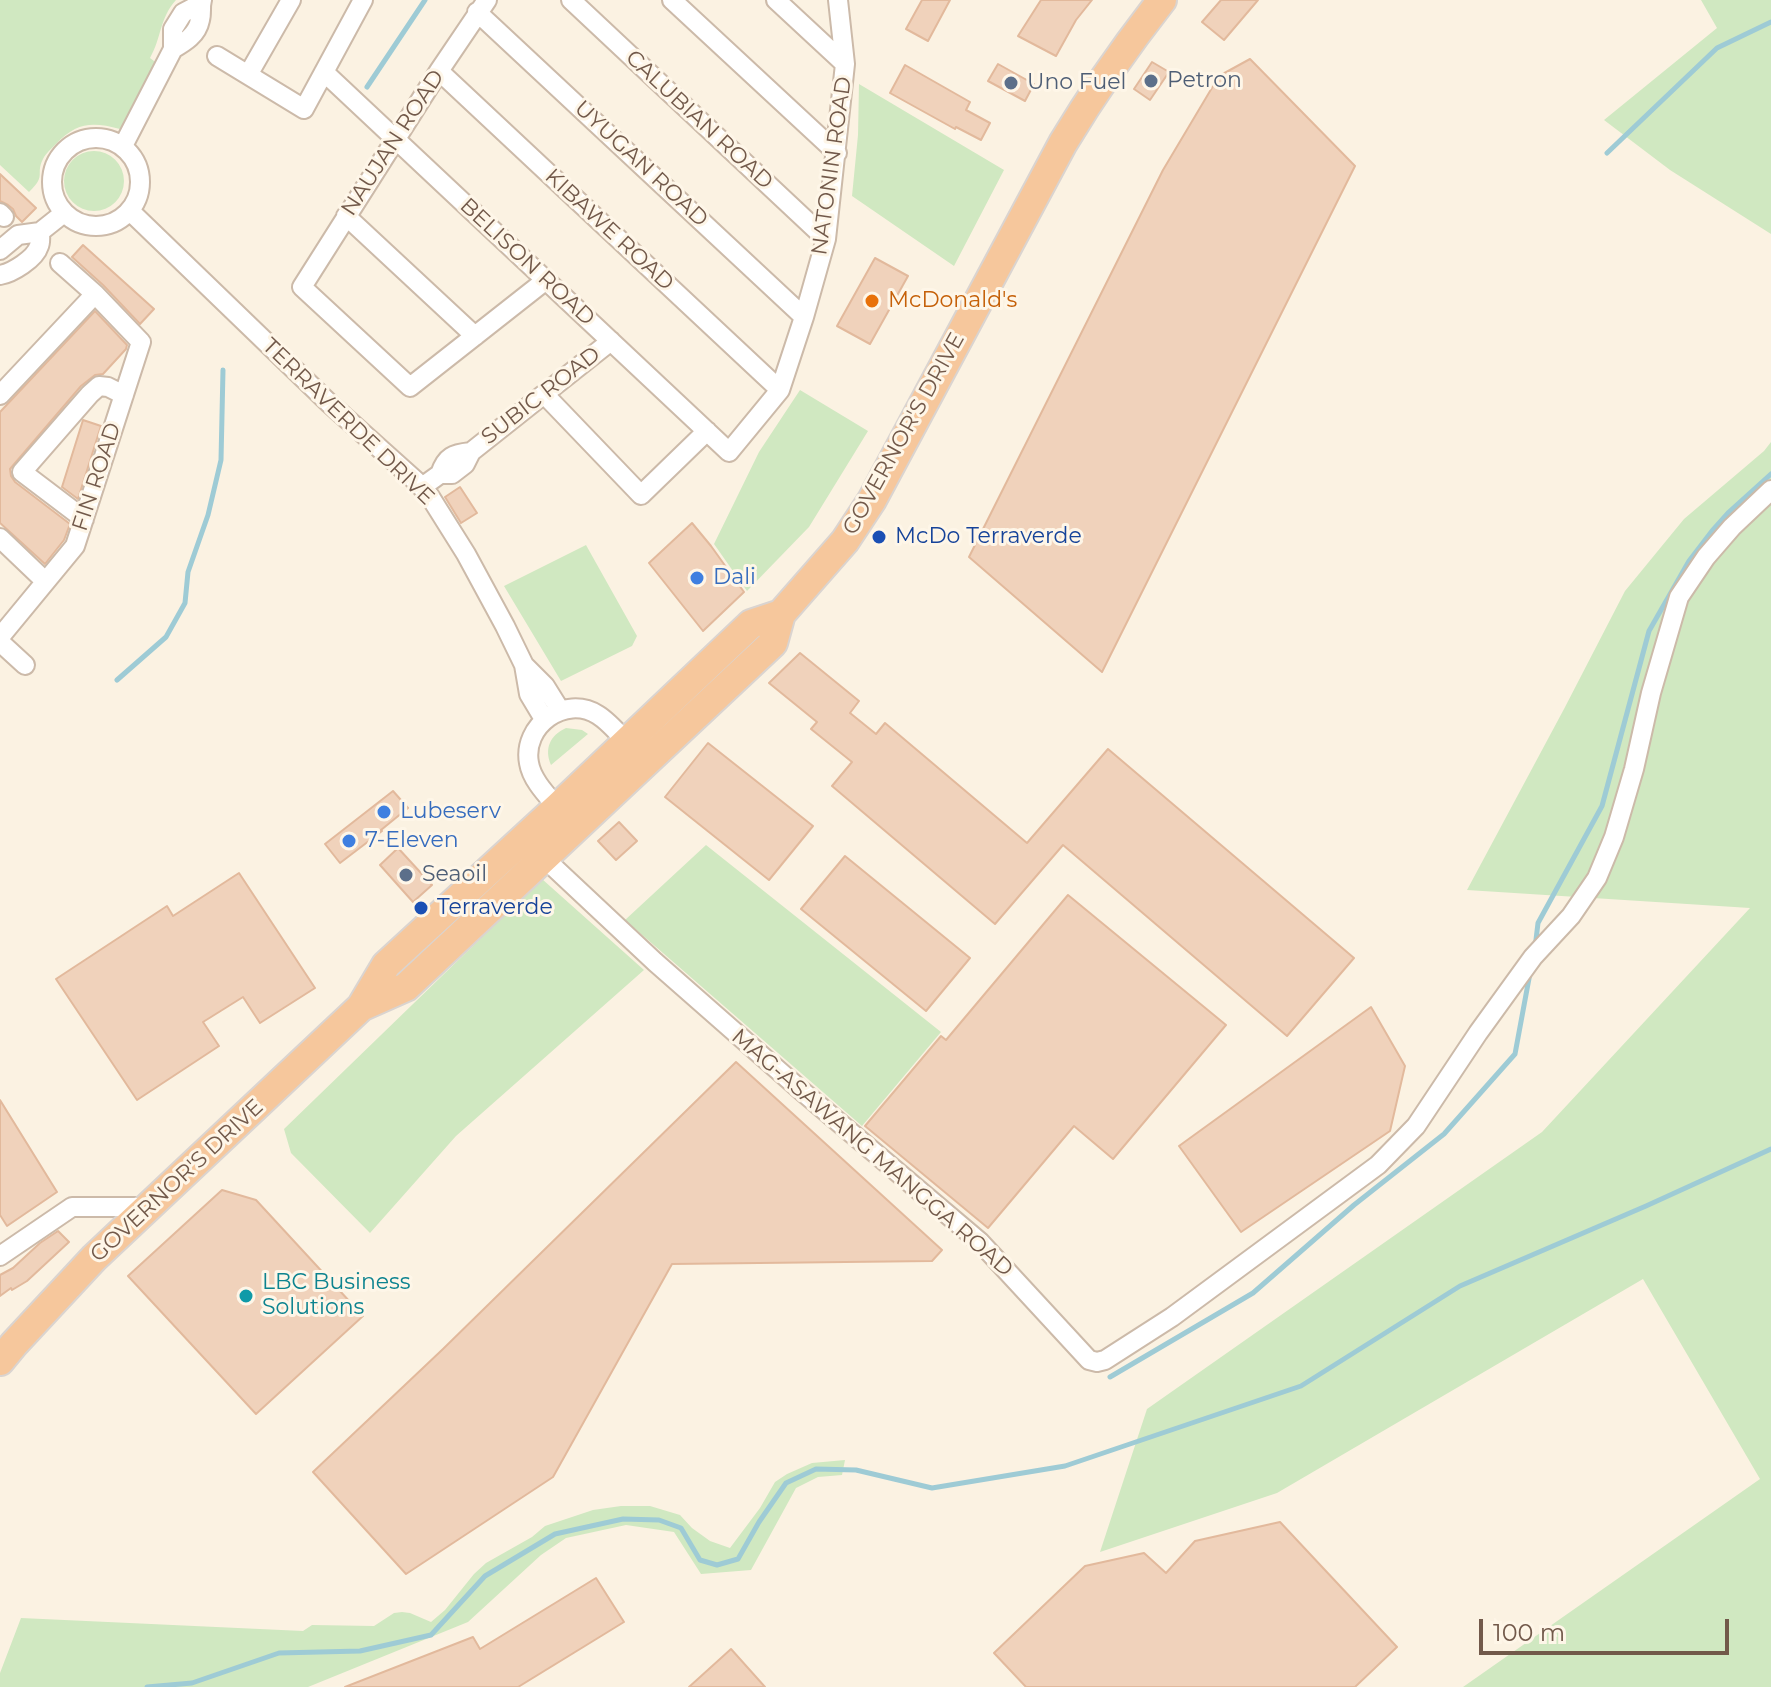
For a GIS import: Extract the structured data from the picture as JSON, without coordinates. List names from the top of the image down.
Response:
{
  "streets": {
    "highway": ["GOVERNOR'S DRIVE"],
    "street": [
      "CALUBIAN ROAD",
      "NAUJAN ROAD",
      "UYUGAN ROAD",
      "NATONIN ROAD",
      "KIBAWE ROAD",
      "BELISON ROAD",
      "SUBIC ROAD",
      "TERRAVERDE DRIVE",
      "FIN ROAD",
      "MAG-ASAWANG MANGGA ROAD"
    ]
  },
  "crossings": [
    ["CALUBIAN ROAD", "NATONIN ROAD"],
    ["NAUJAN ROAD", "UYUGAN ROAD"],
    ["NAUJAN ROAD", "KIBAWE ROAD"],
    ["NAUJAN ROAD", "BELISON ROAD"],
    ["UYUGAN ROAD", "NATONIN ROAD"],
    ["NATONIN ROAD", "KIBAWE ROAD"],
    ["NATONIN ROAD", "BELISON ROAD"],
    ["BELISON ROAD", "SUBIC ROAD"],
    ["SUBIC ROAD", "TERRAVERDE DRIVE"],
    ["GOVERNOR'S DRIVE", "MAG-ASAWANG MANGGA ROAD"]
  ],
  "places": [
    "Petron",
    "Uno Fuel",
    "McDonald's",
    "McDo Terraverde",
    "Dali",
    "Lubeserv",
    "7-Eleven",
    "Seaoil",
    "Terraverde",
    "LBC Business Solutions"
  ],
  "scale_bar": "100 m"
}
